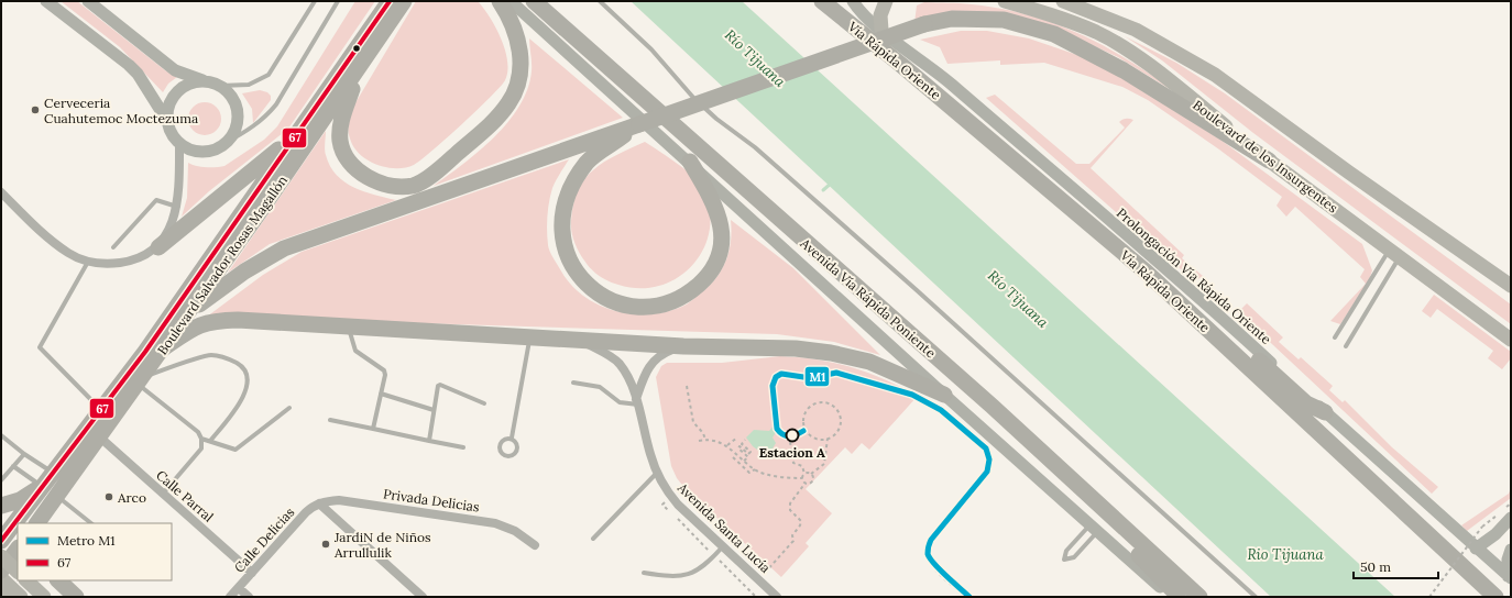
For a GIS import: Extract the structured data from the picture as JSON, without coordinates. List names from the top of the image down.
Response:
{
  "streets": {
    "highway": ["Vía Rápida Oriente", "Boulevard Salvador Rosas Magallón", "Avenida Vía Rápida Poniente"],
    "main road": ["Boulevard de los Insurgentes", "Prolongación Vía Rápida Oriente"],
    "street": [
      "Calle Parral",
      "Privada Delicias",
      "Avenida Santa Lucía",
      "Calle Delicias"
    ]
  },
  "crossings": [
    ["Boulevard Salvador Rosas Magallón", "Calle Parral"],
    ["Calle Parral", "Calle Delicias"],
    ["Privada Delicias", "Calle Delicias"]
  ],
  "water": ["Río Tijuana", "Rio Tijuana"],
  "places": [
    "Cerveceria Cuahutemoc Moctezuma",
    "Estacion A",
    "Arco",
    "JardiN de Niños Arrullulik"
  ],
  "lines": ["transit line 67", "metro line M1"],
  "legend": ["Metro M1", "67"],
  "scale_bar": "50 m"
}
